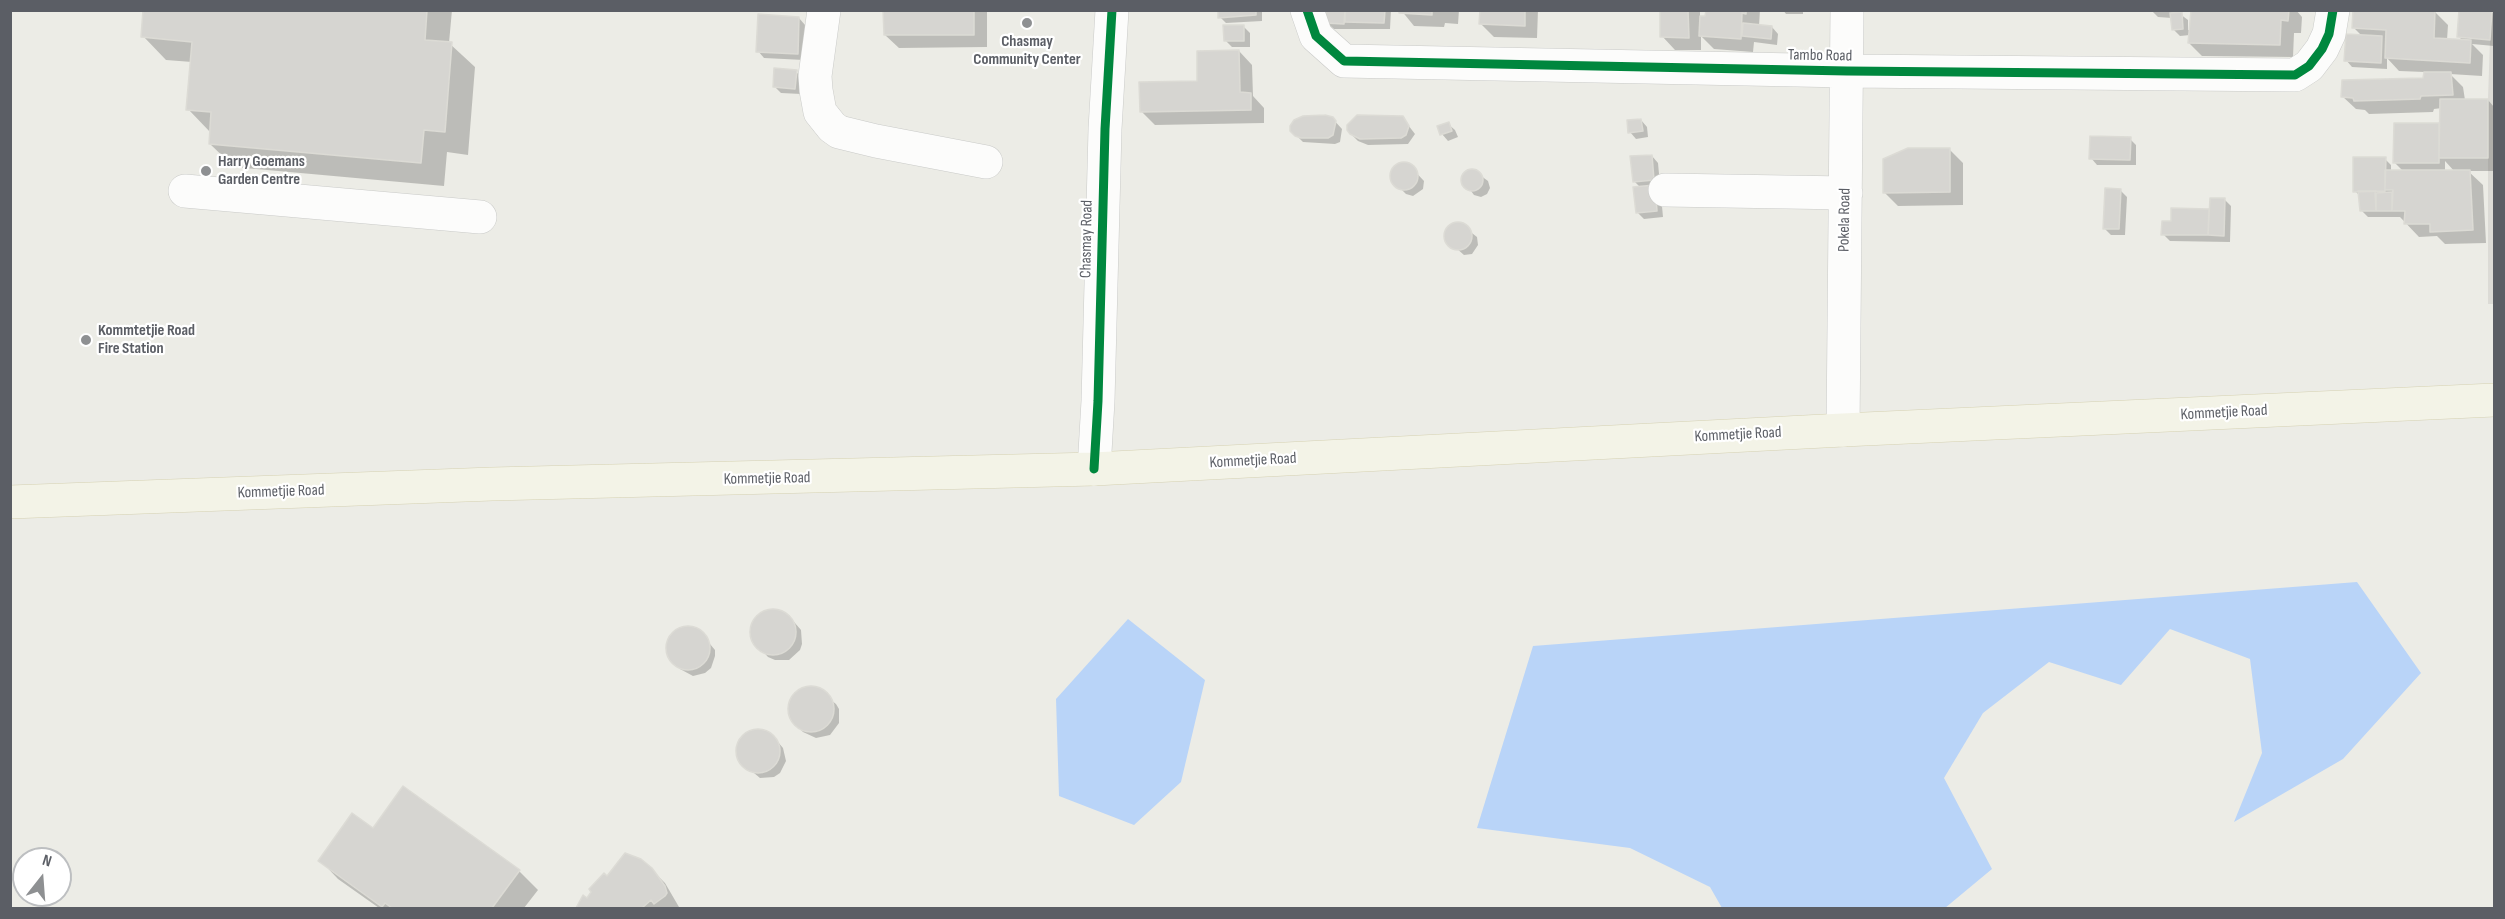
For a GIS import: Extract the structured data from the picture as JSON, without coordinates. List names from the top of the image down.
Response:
{
  "streets": {
    "main road": ["Kommetjie Road"],
    "street": ["Tambo Road", "Pokela Road", "Chasmay Road"]
  },
  "crossings": [
    ["Tambo Road", "Pokela Road"],
    ["Pokela Road", "Kommetjie Road"],
    ["Chasmay Road", "Kommetjie Road"]
  ],
  "places": ["Chasmay Community Center", "Harry Goemans Garden Centre", "Kommtetjie Road Fire Station"],
  "north": "top"
}
